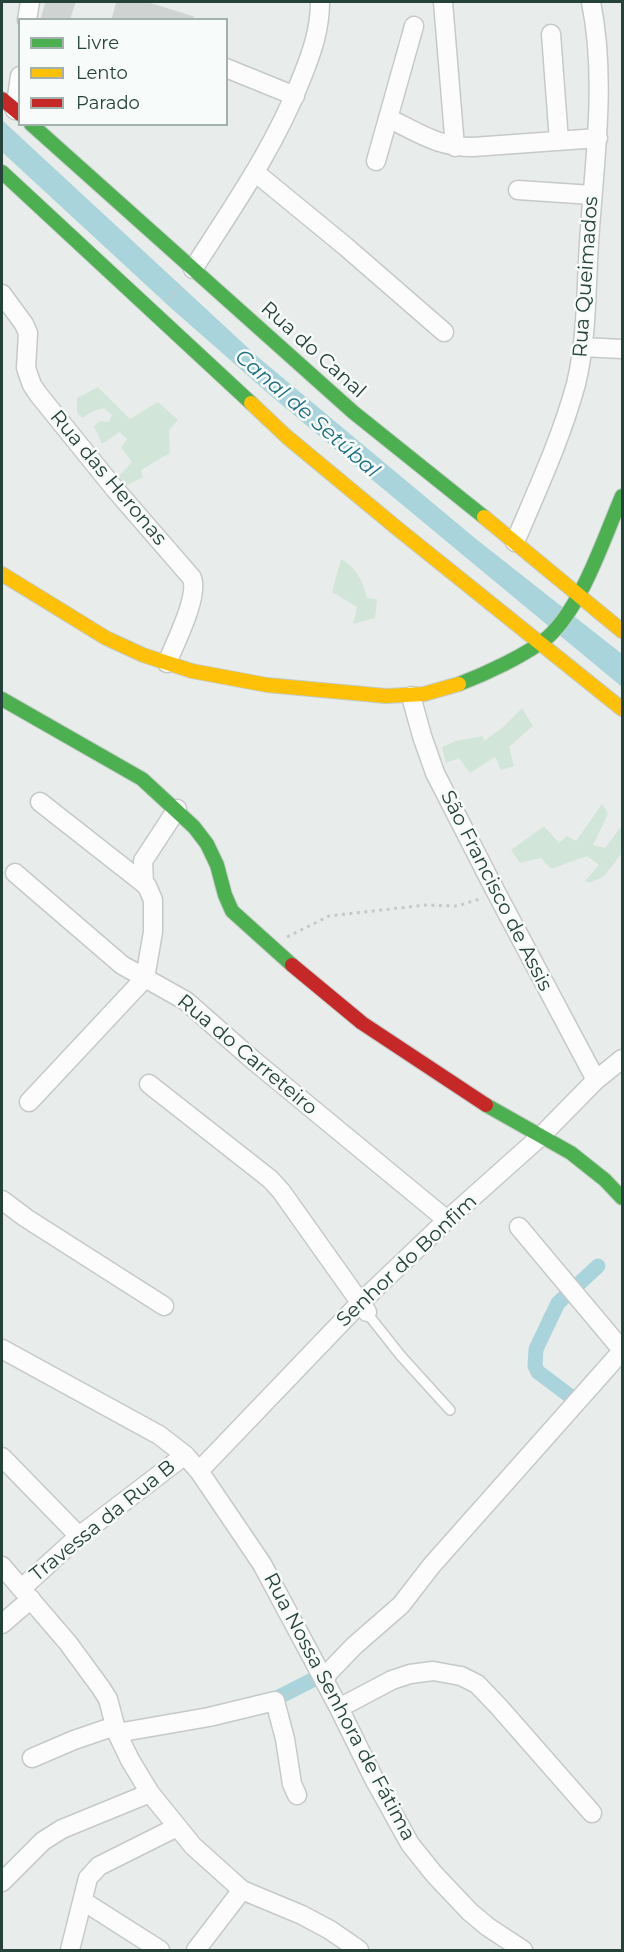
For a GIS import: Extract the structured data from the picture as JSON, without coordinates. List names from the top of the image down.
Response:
{
  "streets": {
    "street": [
      "Rua Queimados",
      "Rua do Canal",
      "Rua das Heronas",
      "São Francisco de Assis",
      "Rua do Carreteiro",
      "Senhor do Bonfim",
      "Travessa da Rua B",
      "Rua Nossa Senhora de Fátima"
    ]
  },
  "crossings": [
    ["Rua Queimados", "Rua do Canal"],
    ["São Francisco de Assis", "Senhor do Bonfim"],
    ["Rua do Carreteiro", "Senhor do Bonfim"],
    ["Senhor do Bonfim", "Rua Nossa Senhora de Fátima"],
    ["Travessa da Rua B", "Rua Nossa Senhora de Fátima"]
  ],
  "water": ["Canal de Setúbal"],
  "legend": ["Livre", "Lento", "Parado"]
}
